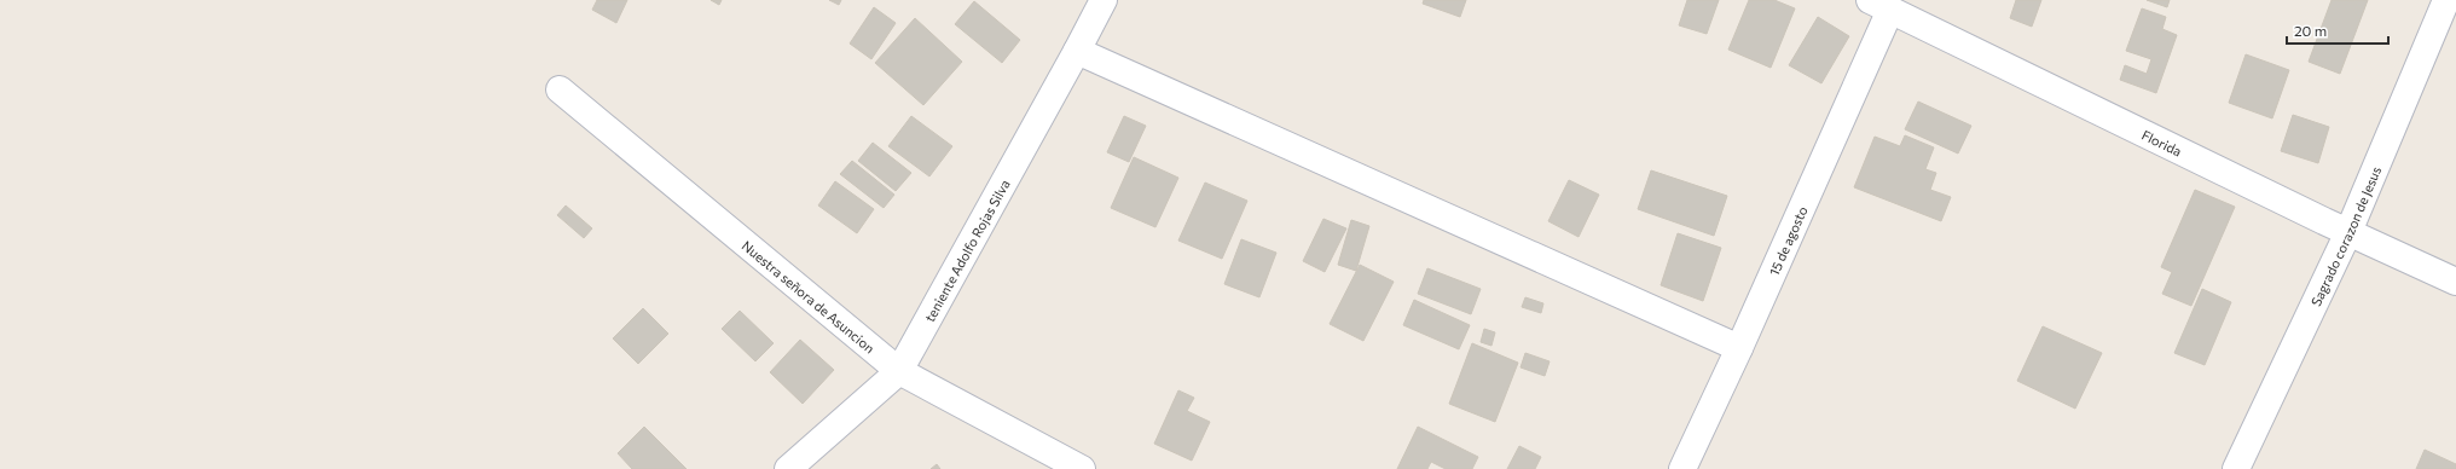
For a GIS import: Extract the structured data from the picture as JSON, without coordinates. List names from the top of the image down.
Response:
{
  "streets": {
    "street": [
      "Florida",
      "Sagrado corazon de Jesus",
      "15 de agosto",
      "teniente Adolfo Rojas Silva",
      "Nuestra señora de Asuncion"
    ]
  },
  "crossings": [
    ["Florida", "Sagrado corazon de Jesus"],
    ["Florida", "15 de agosto"],
    ["teniente Adolfo Rojas Silva", "Nuestra señora de Asuncion"]
  ],
  "scale_bar": "20 m"
}
